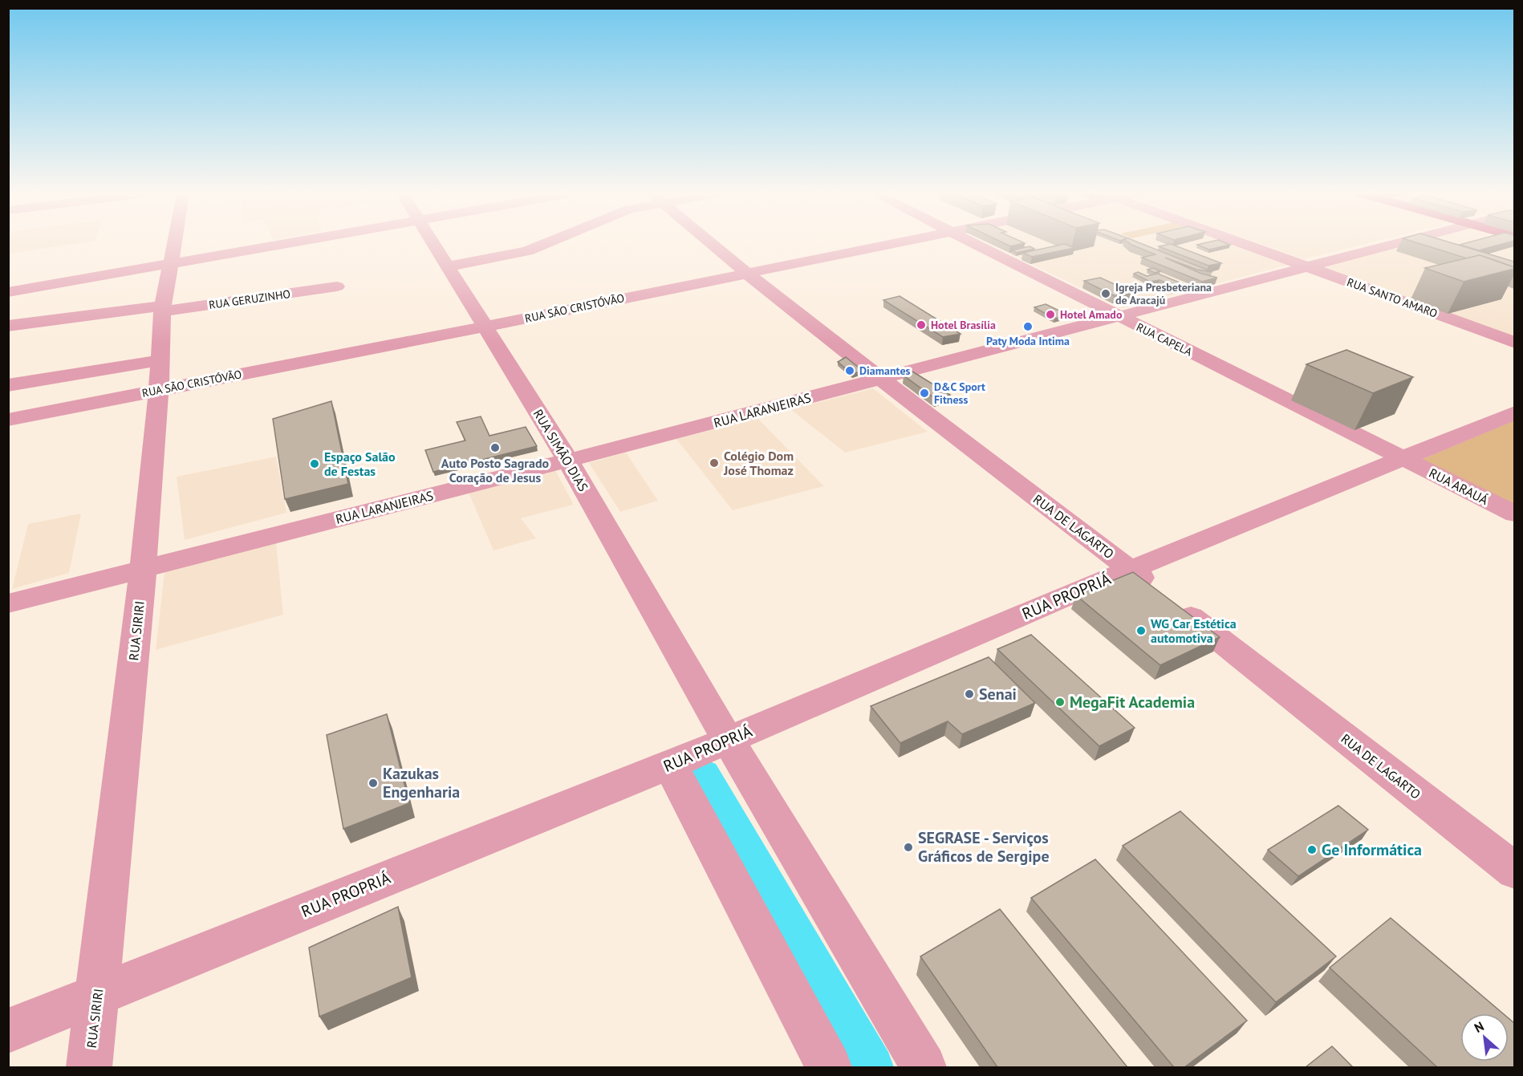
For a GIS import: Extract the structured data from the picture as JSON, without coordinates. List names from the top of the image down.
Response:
{
  "streets": {
    "street": [
      "RUA SANTO AMARO",
      "RUA GERUZINHO",
      "RUA SÃO CRISTÓVÃO",
      "RUA CAPELA",
      "RUA LARANJEIRAS",
      "RUA SIMÃO DIAS",
      "RUA ARAUÁ",
      "RUA DE LAGARTO",
      "RUA PROPRIÁ",
      "RUA SIRIRI"
    ]
  },
  "crossings": [
    ["RUA SANTO AMARO", "RUA LARANJEIRAS"],
    ["RUA GERUZINHO", "RUA SIRIRI"],
    ["RUA SÃO CRISTÓVÃO", "RUA SIMÃO DIAS"],
    ["RUA SÃO CRISTÓVÃO", "RUA DE LAGARTO"],
    ["RUA SÃO CRISTÓVÃO", "RUA SIRIRI"],
    ["RUA CAPELA", "RUA LARANJEIRAS"],
    ["RUA CAPELA", "RUA ARAUÁ"],
    ["RUA CAPELA", "RUA PROPRIÁ"],
    ["RUA LARANJEIRAS", "RUA SIMÃO DIAS"],
    ["RUA LARANJEIRAS", "RUA DE LAGARTO"],
    ["RUA LARANJEIRAS", "RUA SIRIRI"],
    ["RUA SIMÃO DIAS", "RUA PROPRIÁ"],
    ["RUA ARAUÁ", "RUA PROPRIÁ"],
    ["RUA DE LAGARTO", "RUA PROPRIÁ"],
    ["RUA PROPRIÁ", "RUA SIRIRI"]
  ],
  "places": [
    "Igreja Presbeteriana de Aracajú",
    "Hotel Amado",
    "Hotel Brasília",
    "Paty Moda Intima",
    "Diamantes",
    "D&C Sport Fitness",
    "Auto Posto Sagrado Coração de Jesus",
    "Colégio Dom José Thomaz",
    "Espaço Salão de Festas",
    "WG Car Estética automotiva",
    "Senai",
    "MegaFit Academia",
    "Kazukas Engenharia",
    "SEGRASE - Serviços Gráficos de Sergipe",
    "Ge Informática"
  ],
  "north": "top left"
}
